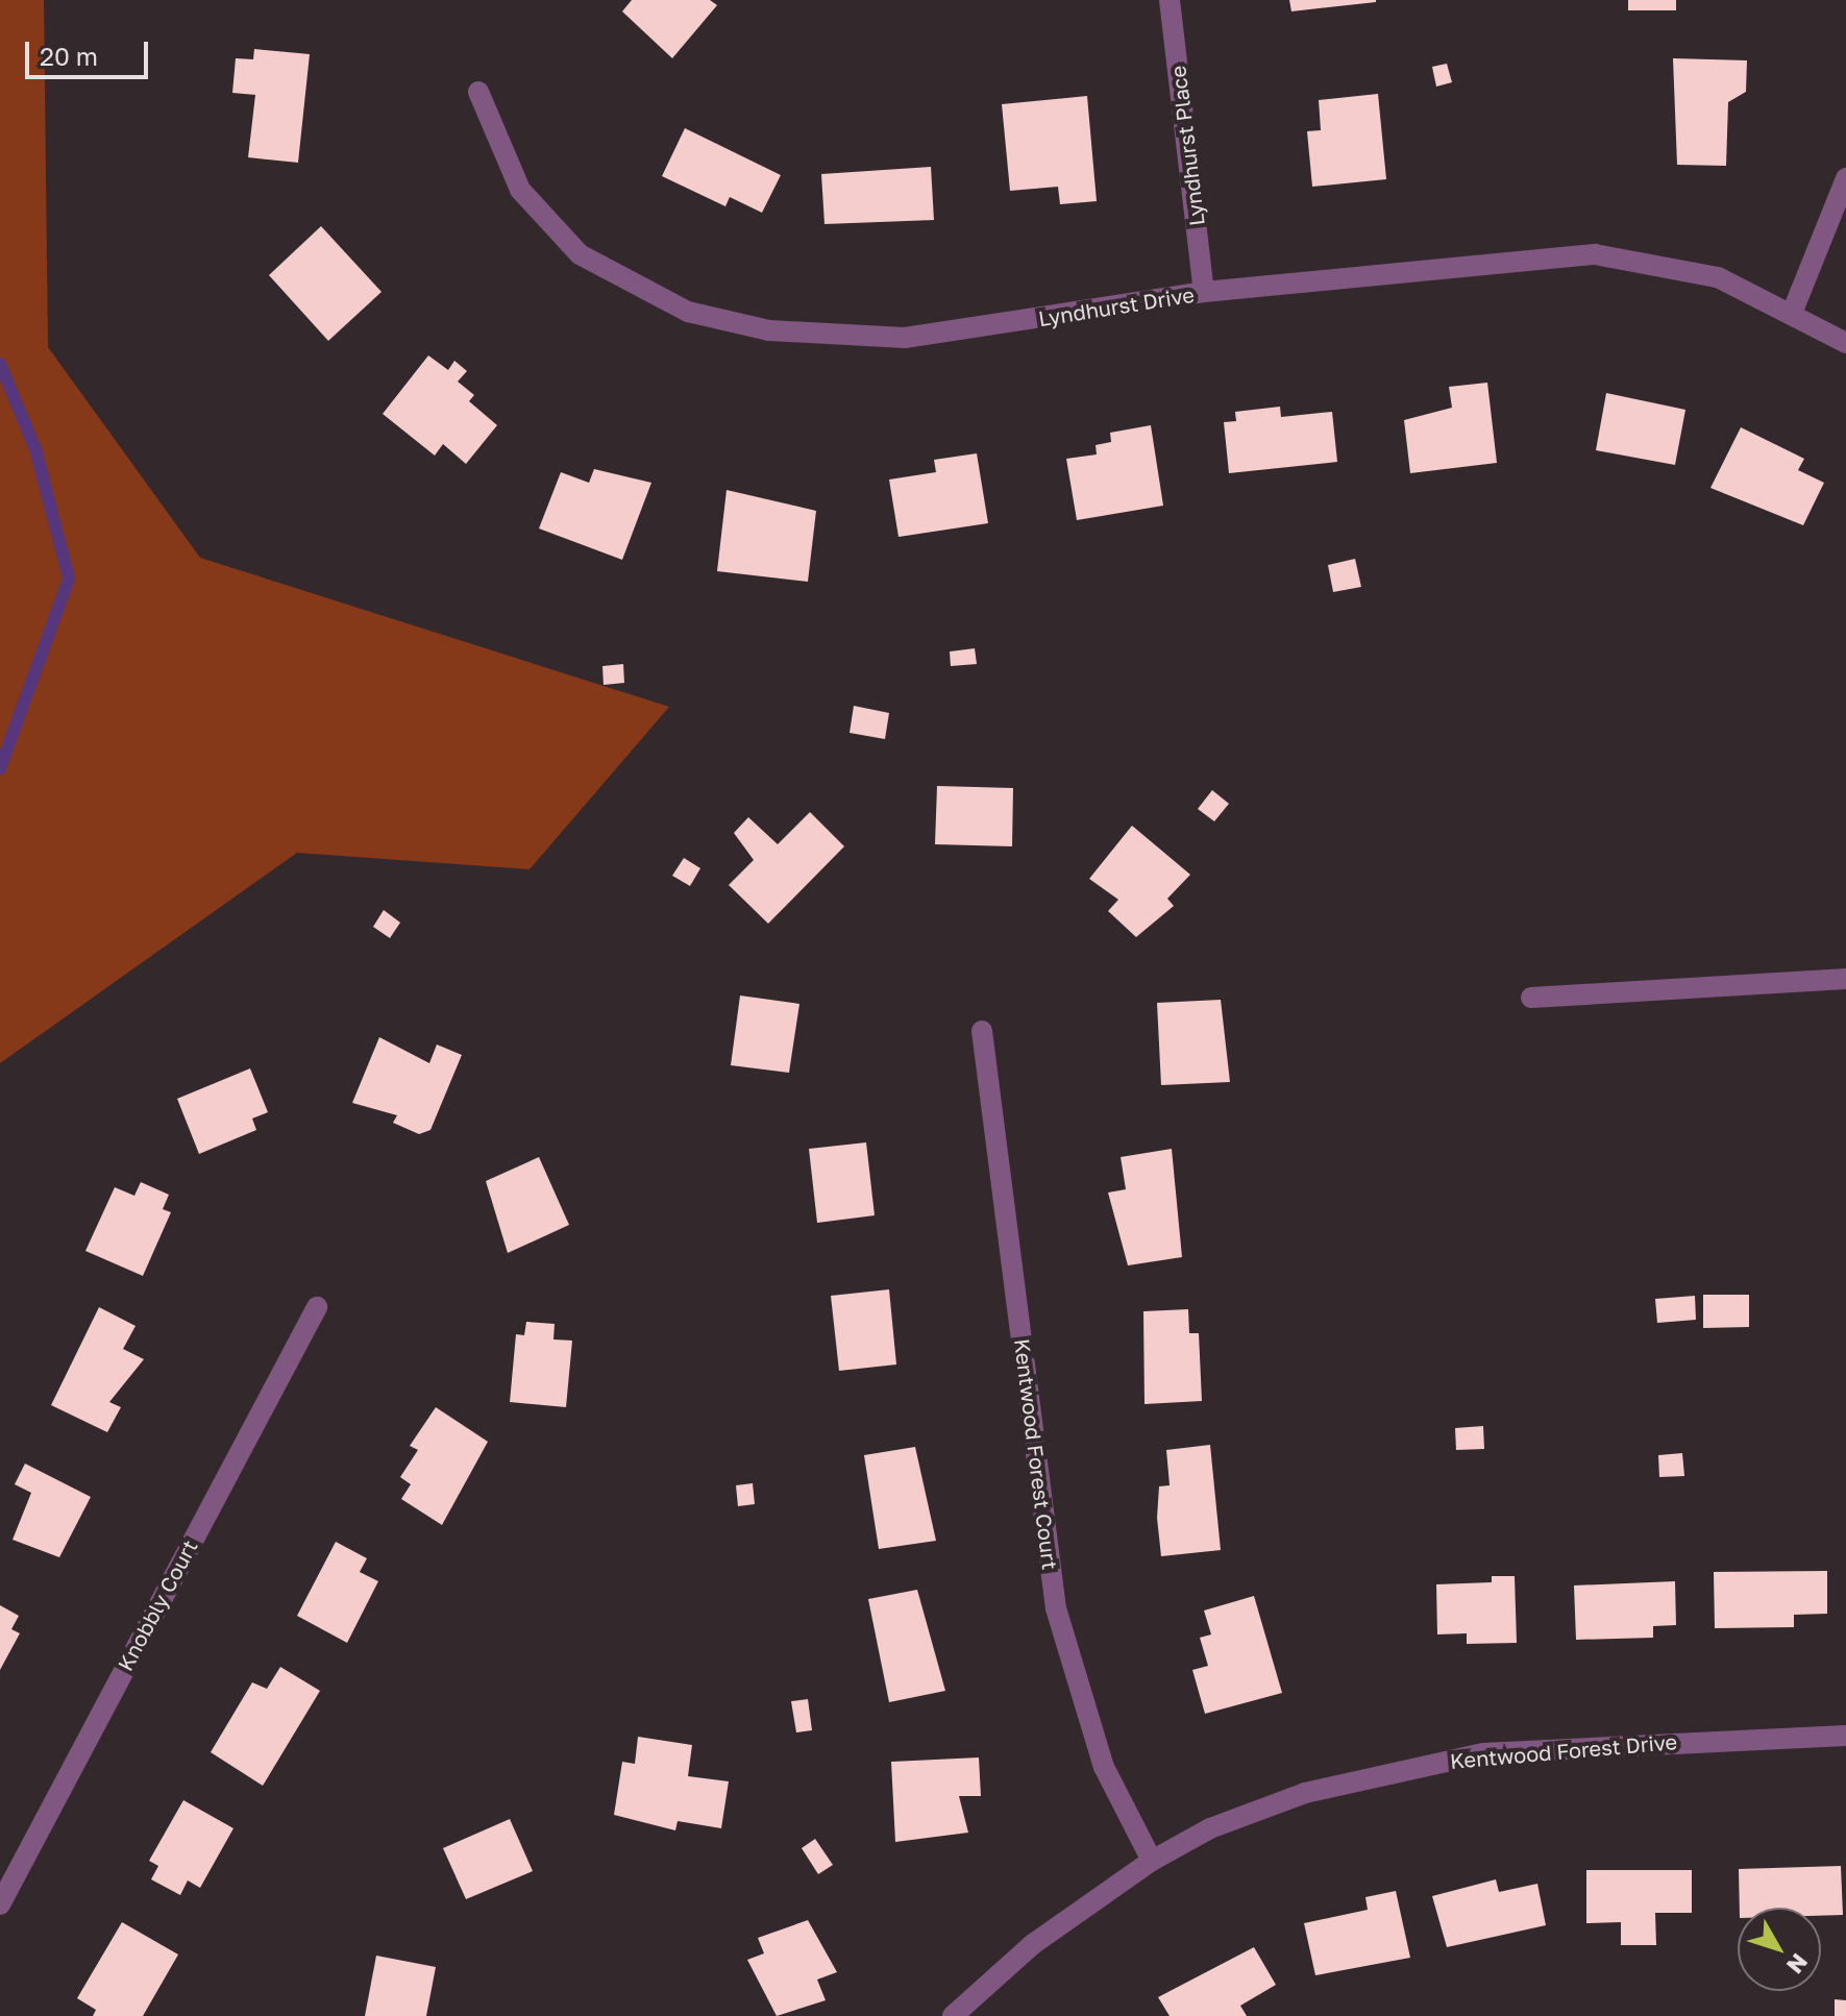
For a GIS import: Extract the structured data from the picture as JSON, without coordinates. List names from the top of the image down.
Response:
{
  "streets": {
    "street": [
      "Lyndhurst Place",
      "Lyndhurst Drive",
      "Kentwood Forest Court",
      "Knobbly Court",
      "Kentwood Forest Drive"
    ]
  },
  "crossings": [
    ["Lyndhurst Place", "Lyndhurst Drive"],
    ["Kentwood Forest Court", "Kentwood Forest Drive"]
  ],
  "scale_bar": "20 m",
  "north": "bottom right"
}
